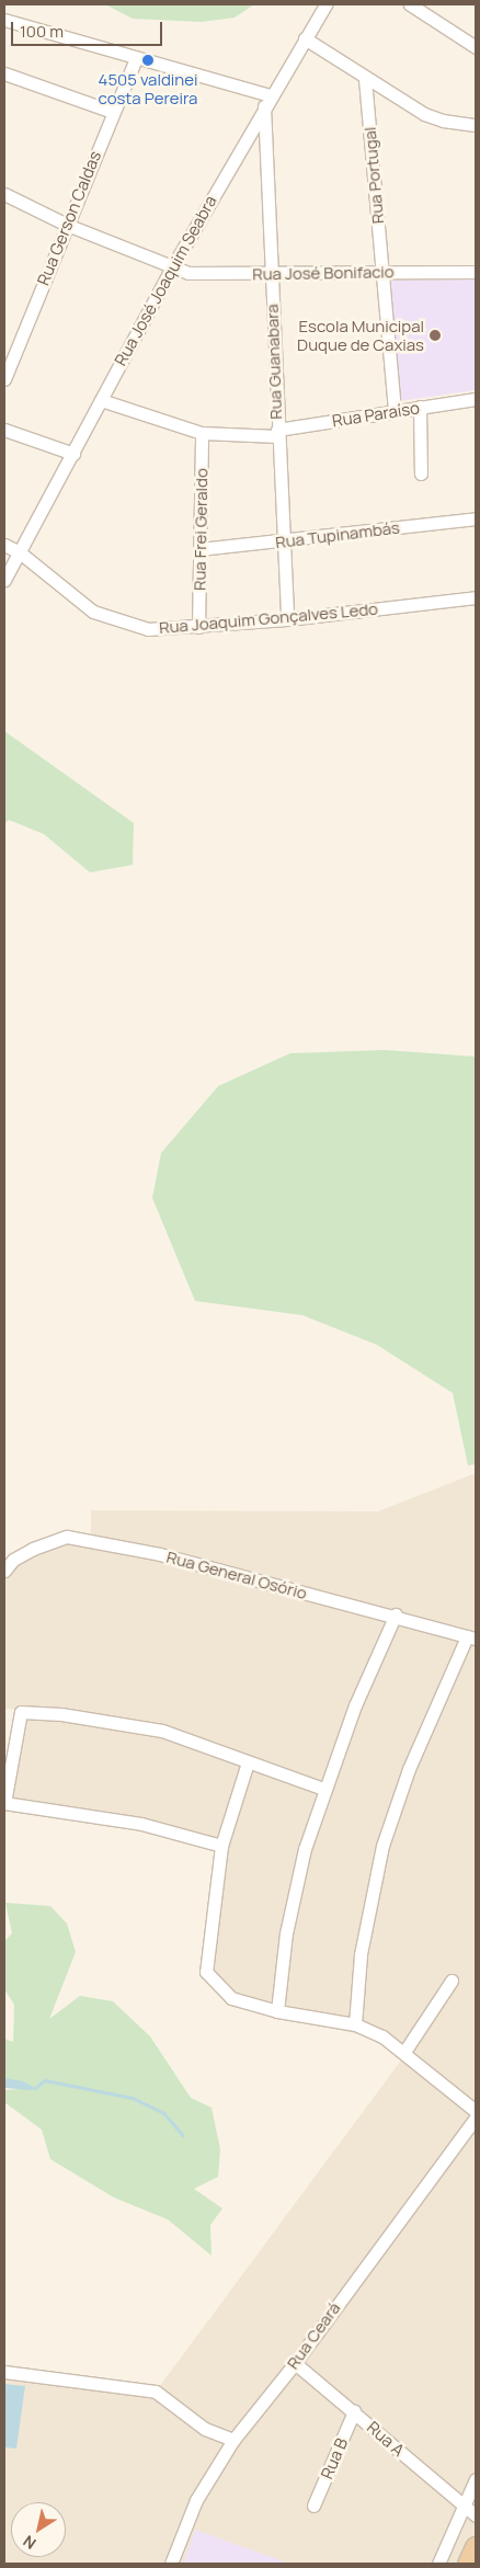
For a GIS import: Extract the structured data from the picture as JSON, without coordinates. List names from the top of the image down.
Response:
{
  "streets": {
    "street": [
      "Rua Portugal",
      "Rua Gerson Caldas",
      "Rua José Bonifacio",
      "Rua José Joaquim Seabra",
      "Rua Guanabara",
      "Rua Paraíso",
      "Rua Frei Geraldo",
      "Rua Tupinambás",
      "Rua Joaquim Gonçalves Ledo",
      "Rua General Osório",
      "Rua Ceará",
      "Rua A",
      "Rua B"
    ]
  },
  "crossings": [
    ["Rua Portugal", "Rua José Bonifacio"],
    ["Rua Portugal", "Rua Paraíso"],
    ["Rua Gerson Caldas", "Rua José Bonifacio"],
    ["Rua José Bonifacio", "Rua José Joaquim Seabra"],
    ["Rua José Bonifacio", "Rua Guanabara"],
    ["Rua José Joaquim Seabra", "Rua Guanabara"],
    ["Rua José Joaquim Seabra", "Rua Paraíso"],
    ["Rua José Joaquim Seabra", "Rua Joaquim Gonçalves Ledo"],
    ["Rua Guanabara", "Rua Paraíso"],
    ["Rua Guanabara", "Rua Tupinambás"],
    ["Rua Guanabara", "Rua Joaquim Gonçalves Ledo"],
    ["Rua Paraíso", "Rua Frei Geraldo"],
    ["Rua Frei Geraldo", "Rua Tupinambás"],
    ["Rua Frei Geraldo", "Rua Joaquim Gonçalves Ledo"],
    ["Rua Ceará", "Rua A"],
    ["Rua A", "Rua B"]
  ],
  "places": ["4505 valdinei costa Pereira", "Escola Municipal Duque de Caxias"],
  "scale_bar": "100 m",
  "north": "bottom left"
}
